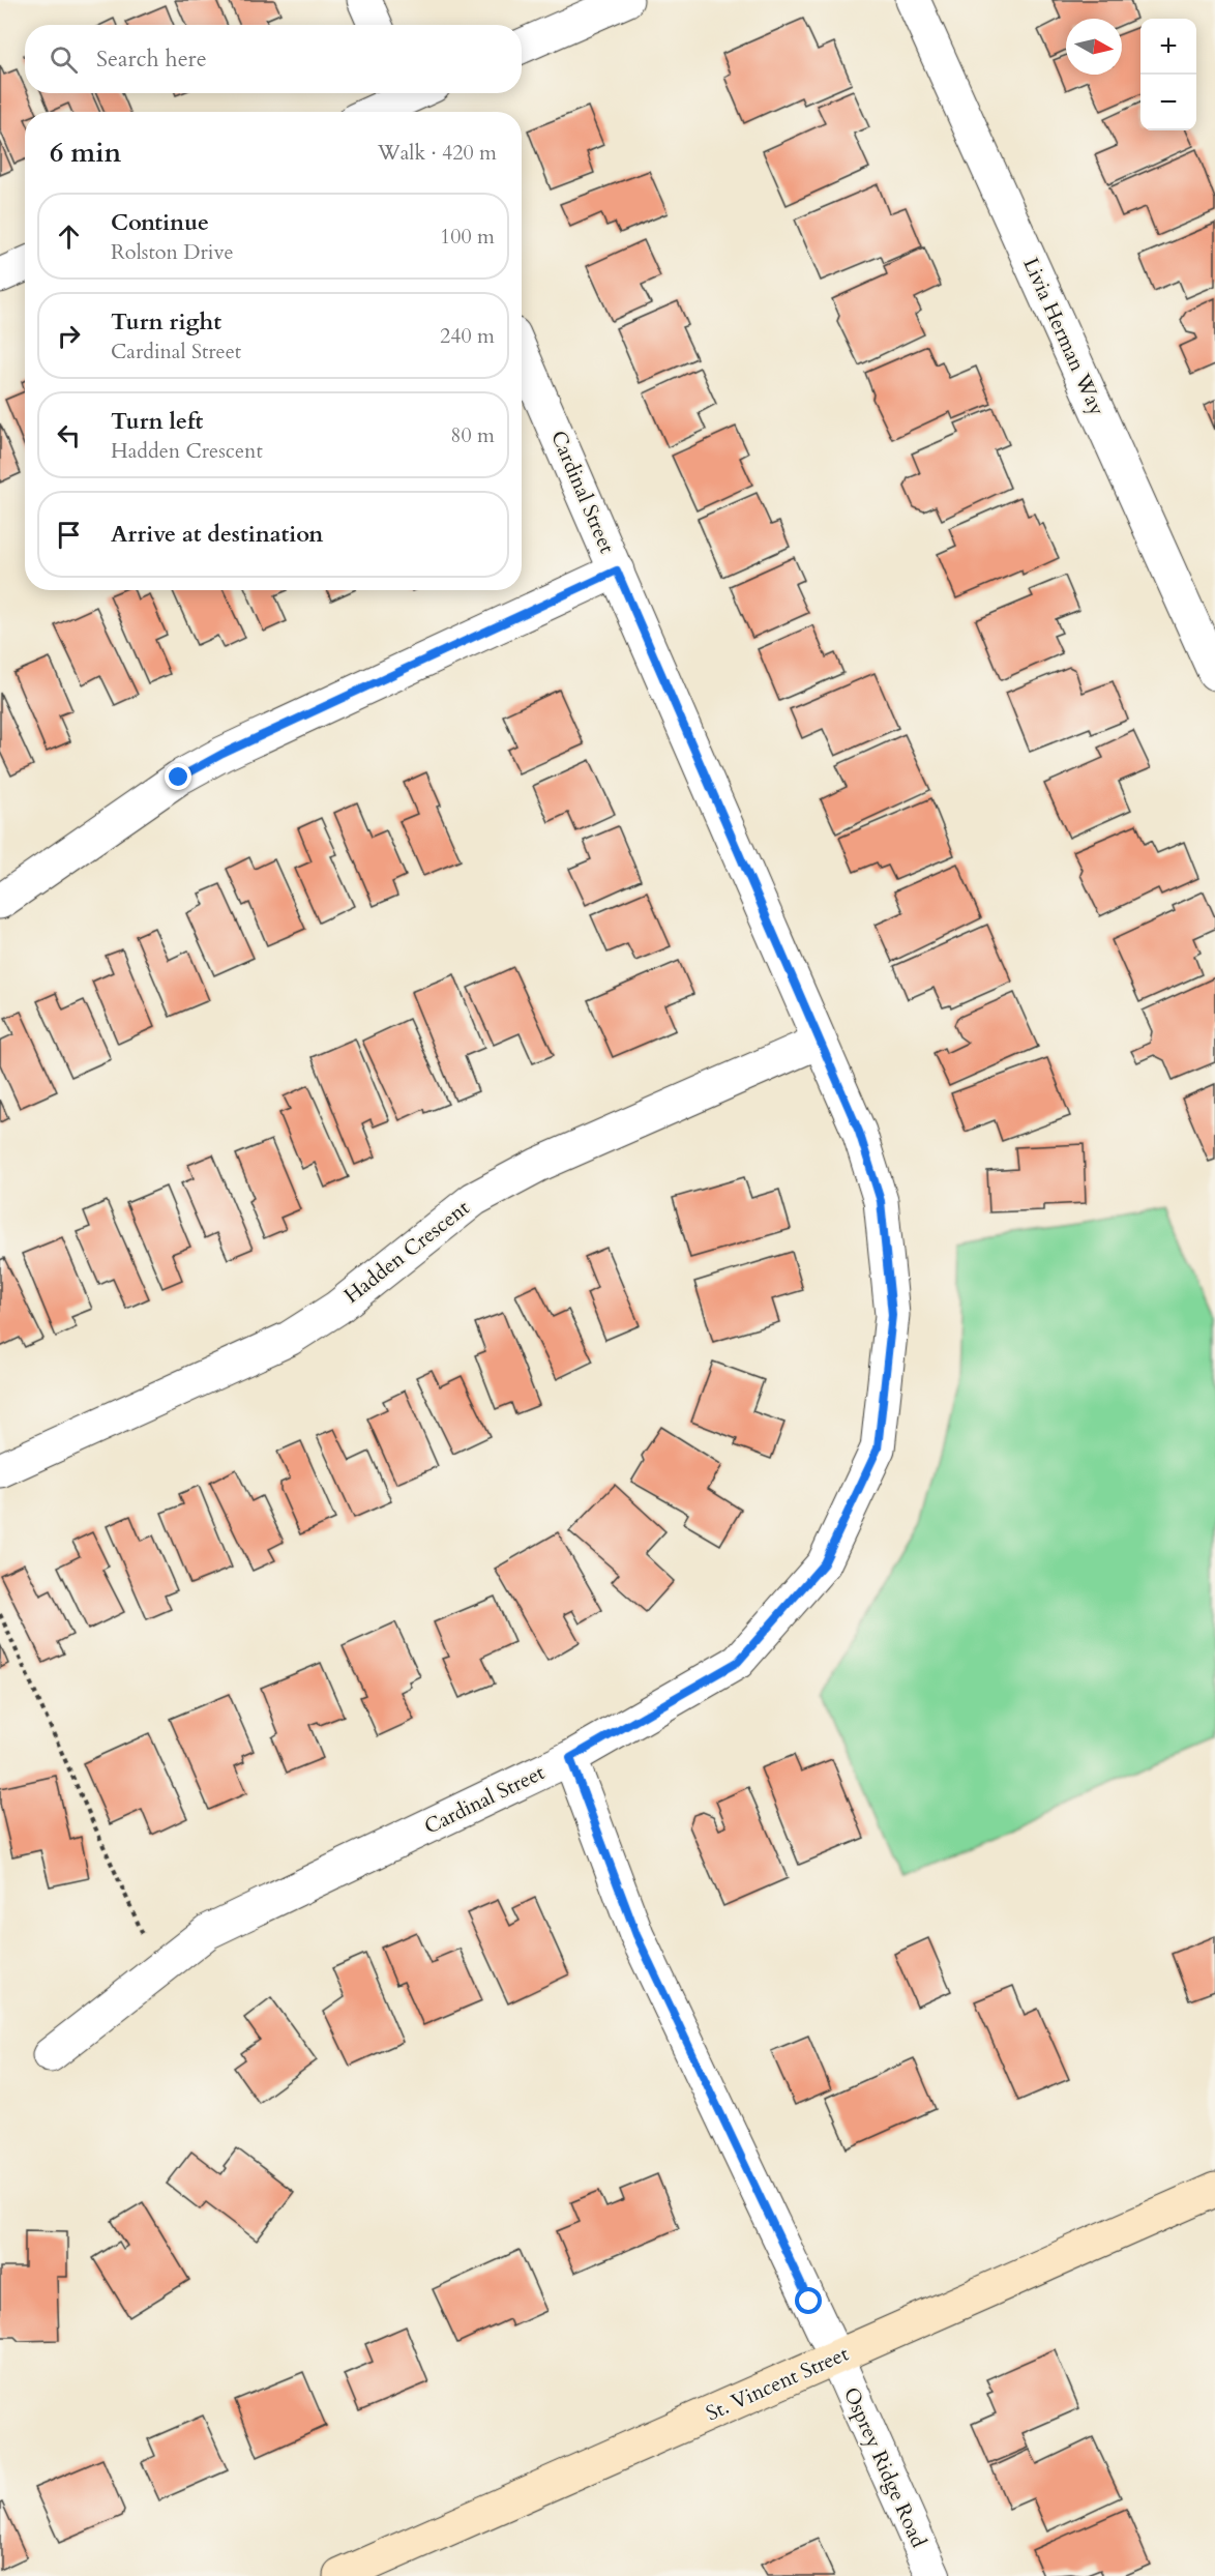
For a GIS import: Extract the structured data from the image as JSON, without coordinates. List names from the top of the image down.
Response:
{
  "streets": {
    "main road": ["St. Vincent Street"],
    "street": [
      "Livia Herman Way",
      "Cardinal Street",
      "Hadden Crescent",
      "Osprey Ridge Road"
    ]
  },
  "crossings": [
    ["Cardinal Street", "Hadden Crescent"],
    ["Cardinal Street", "Osprey Ridge Road"],
    ["St. Vincent Street", "Osprey Ridge Road"]
  ],
  "north": "right",
  "page": {
    "map_buttons": ["+", "−"],
    "search": "Search here",
    "heading": ["6 min", "Walk · 420 m"],
    "list": [
      ["Continue", "Rolston Drive", "100 m"],
      ["Turn right", "Cardinal Street", "240 m"],
      ["Turn left", "Hadden Crescent", "80 m"],
      "Arrive at destination"
    ]
  }
}
